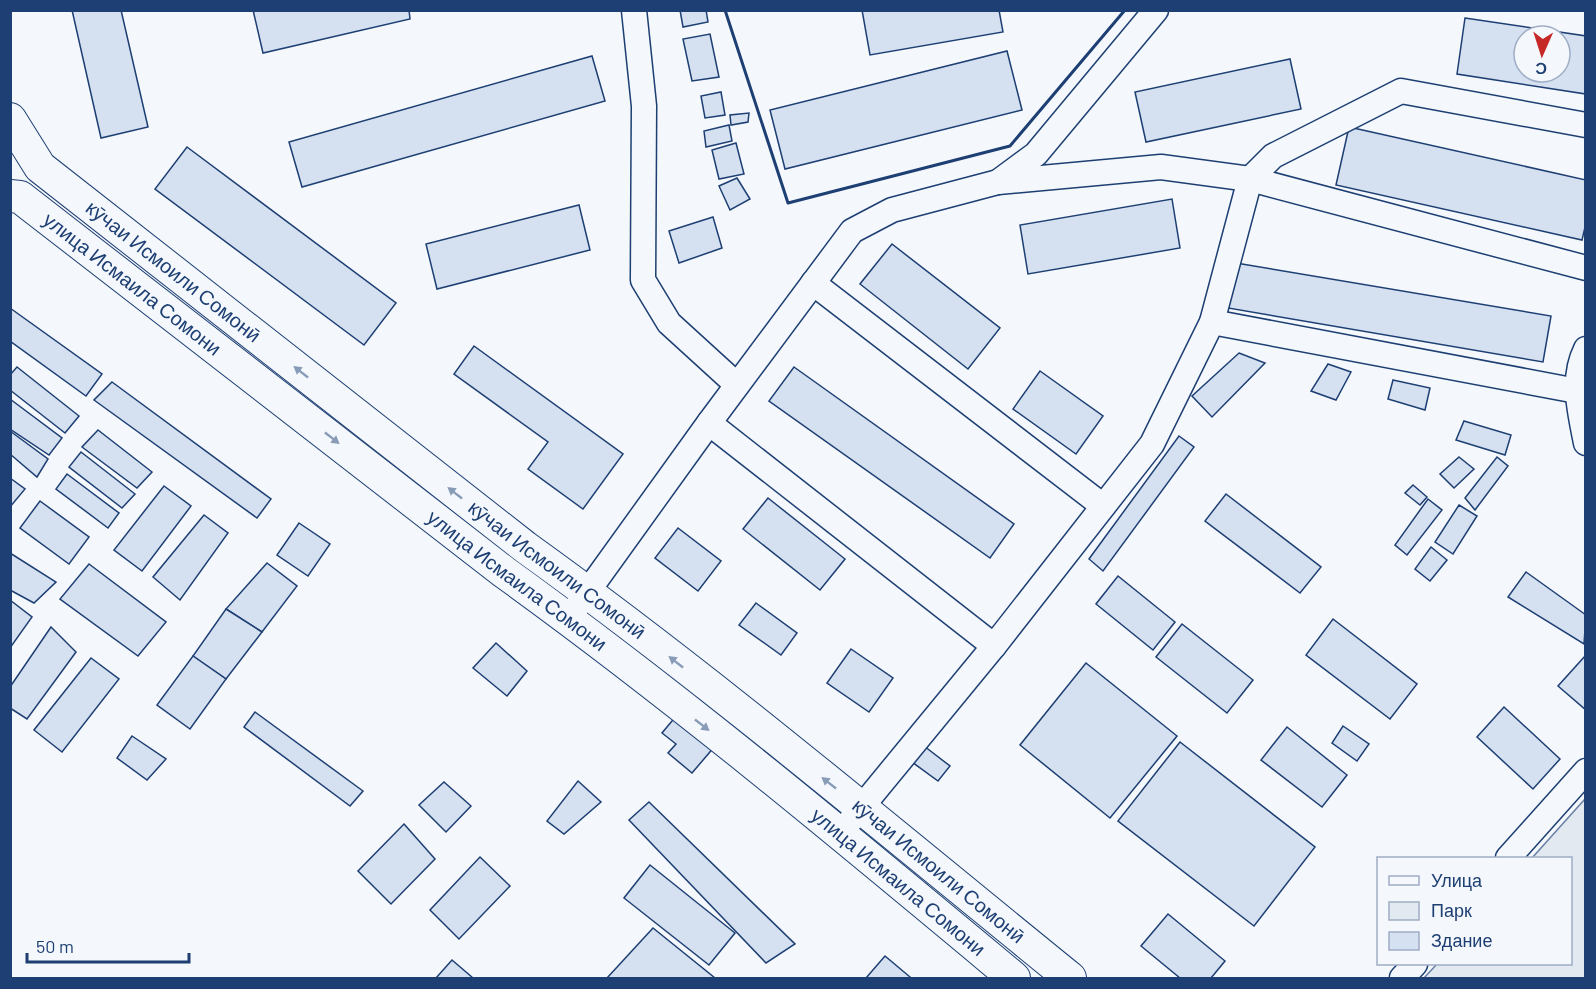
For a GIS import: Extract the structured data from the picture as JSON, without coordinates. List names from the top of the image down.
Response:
{
  "streets": {
    "main road": ["кӯчаи Исмоили Сомонӣ", "улица Исмаила Сомони"]
  },
  "one_way": ["кӯчаи Исмоили Сомонӣ", "улица Исмаила Сомони"],
  "legend": ["Улица", "Парк", "Здание"],
  "scale_bar": "50 m",
  "north": "bottom"
}
